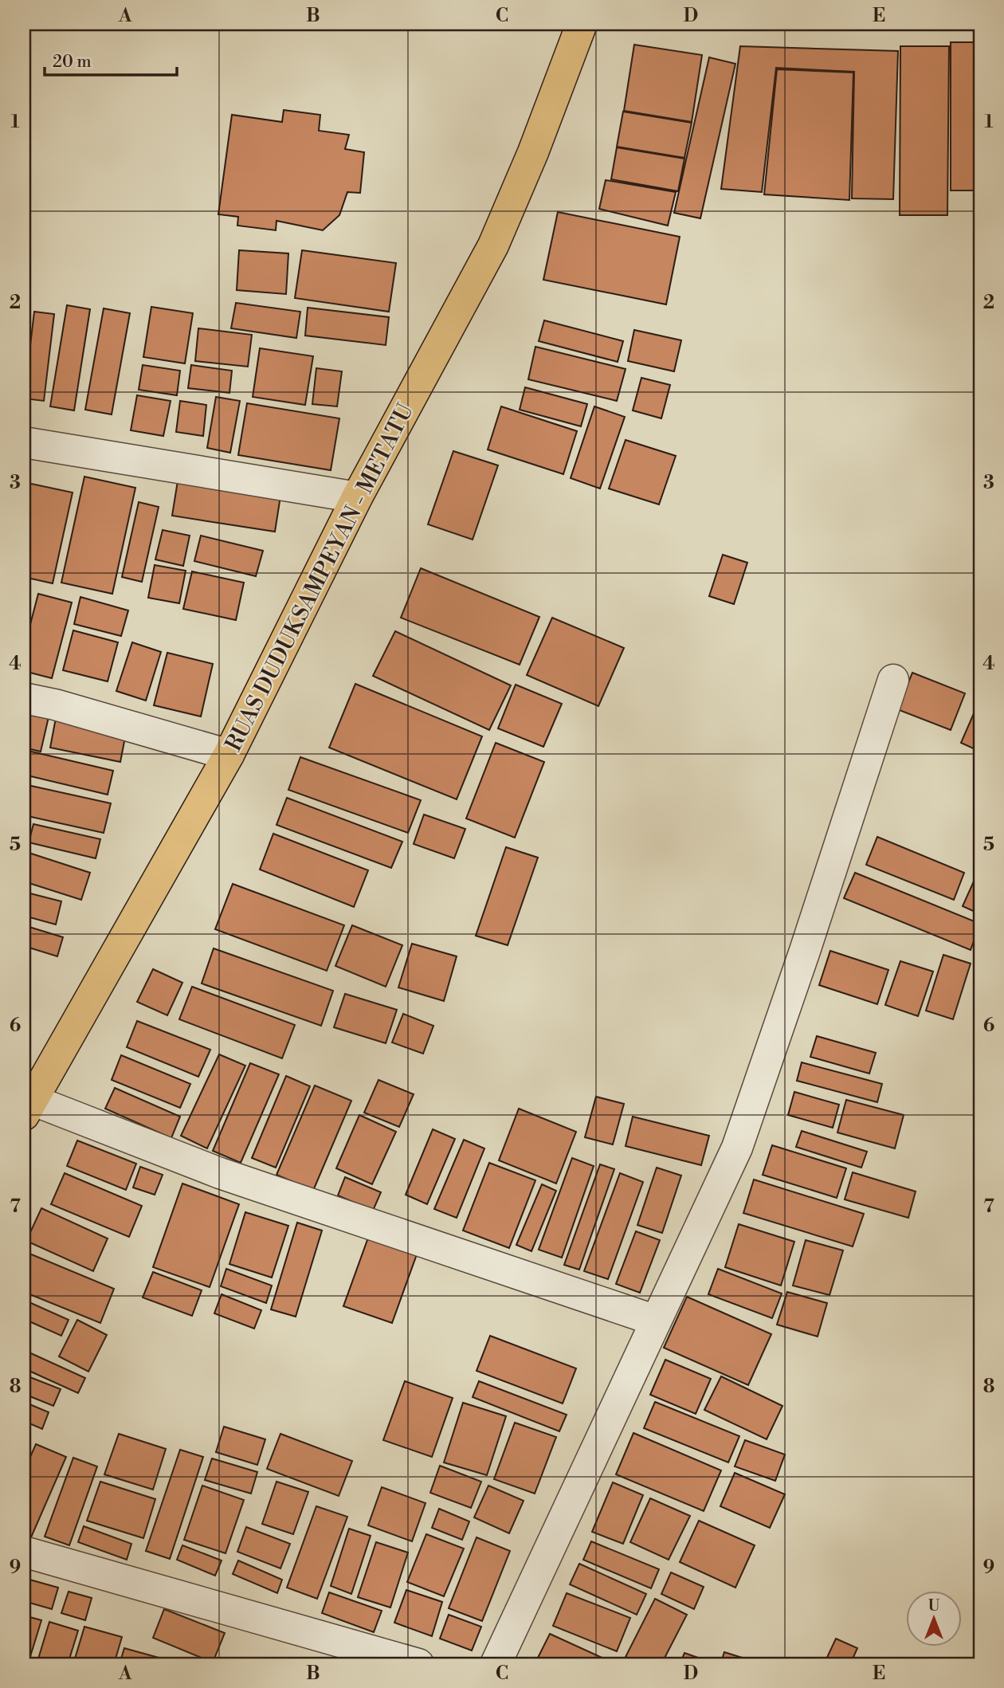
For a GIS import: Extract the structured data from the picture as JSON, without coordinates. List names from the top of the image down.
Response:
{
  "streets": {
    "main road": ["RUAS DUDUKSAMPEYAN - METATU"]
  },
  "scale_bar": "20 m",
  "north": "top",
  "grid": {
    "columns": [
      "A",
      "B",
      "C",
      "D",
      "E"
    ],
    "rows": [
      "1",
      "2",
      "3",
      "4",
      "5",
      "6",
      "7",
      "8",
      "9"
    ]
  }
}
